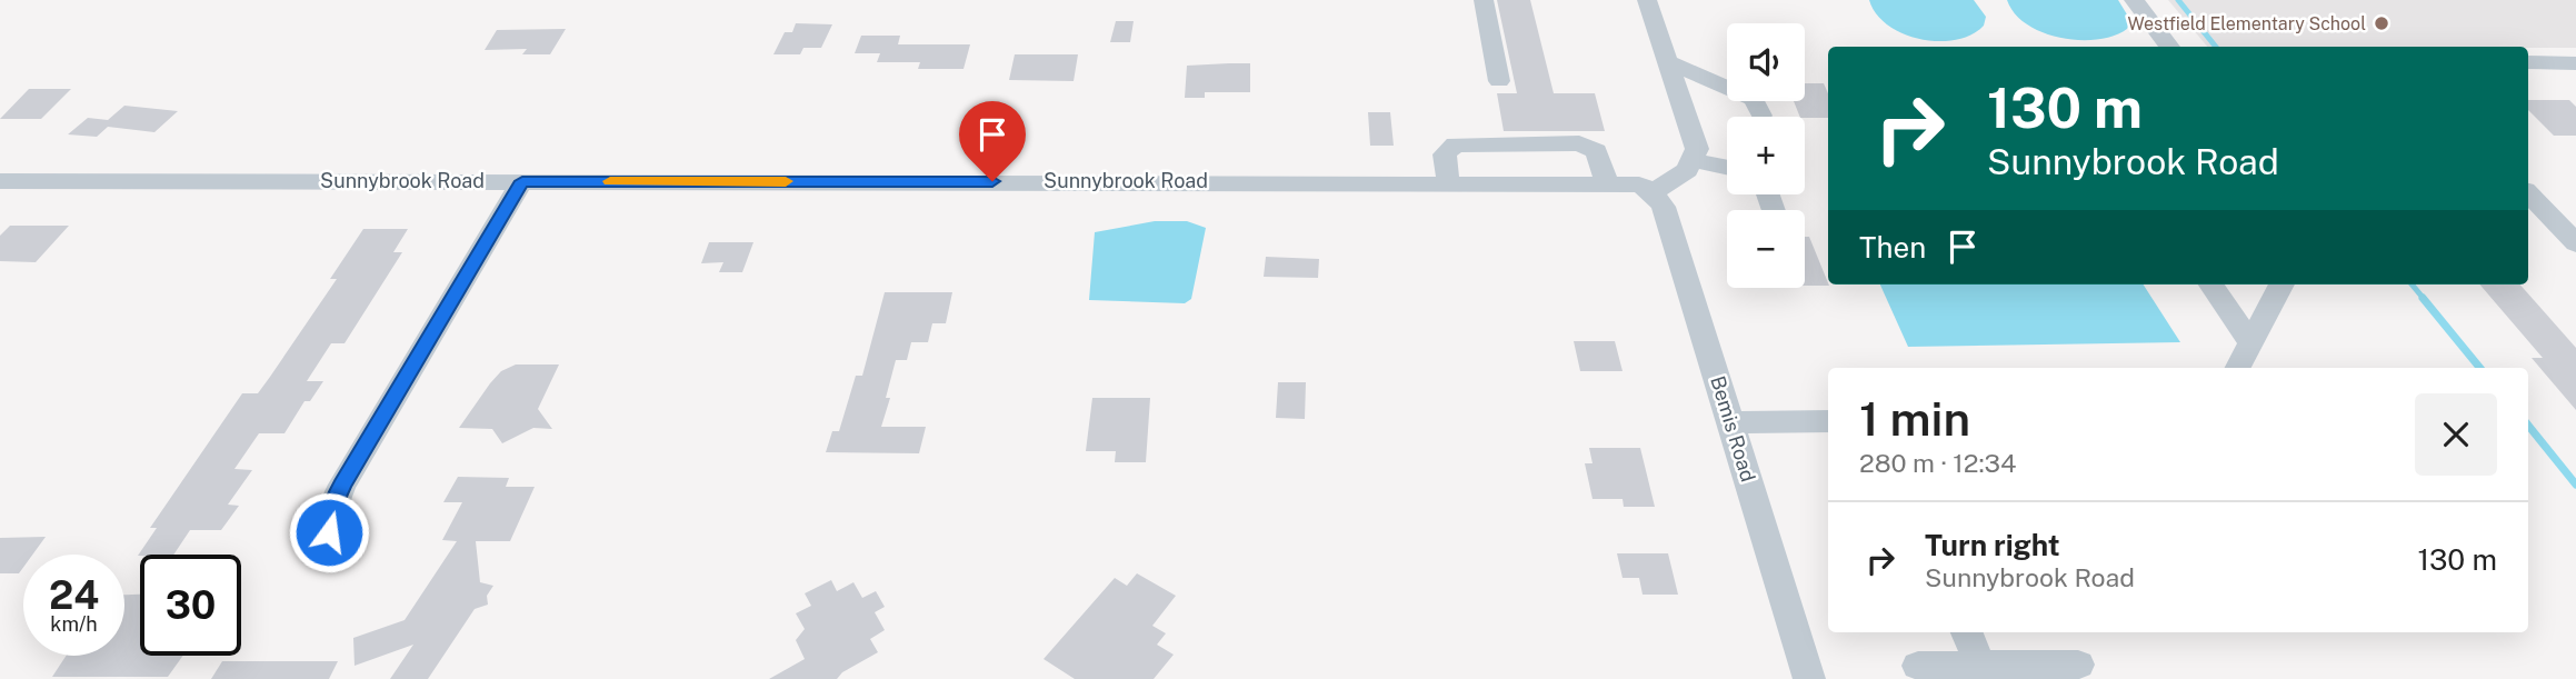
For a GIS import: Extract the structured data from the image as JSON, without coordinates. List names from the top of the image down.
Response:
{
  "streets": {
    "street": ["Sunnybrook Road", "Bemis Road"]
  },
  "crossings": [
    ["Sunnybrook Road", "Bemis Road"]
  ],
  "places": ["Westfield Elementary School"],
  "page": {
    "map_buttons": ["+", "−"],
    "turn": ["130 m", "Sunnybrook Road"],
    "then": "Then",
    "heading": ["1 min", "280 m · 12:34"],
    "list": [
      {
        "name": "Turn right",
        "note": "Sunnybrook Road",
        "value": "130 m"
      }
    ],
    "speed": "24 km/h",
    "limit": "30"
  }
}
